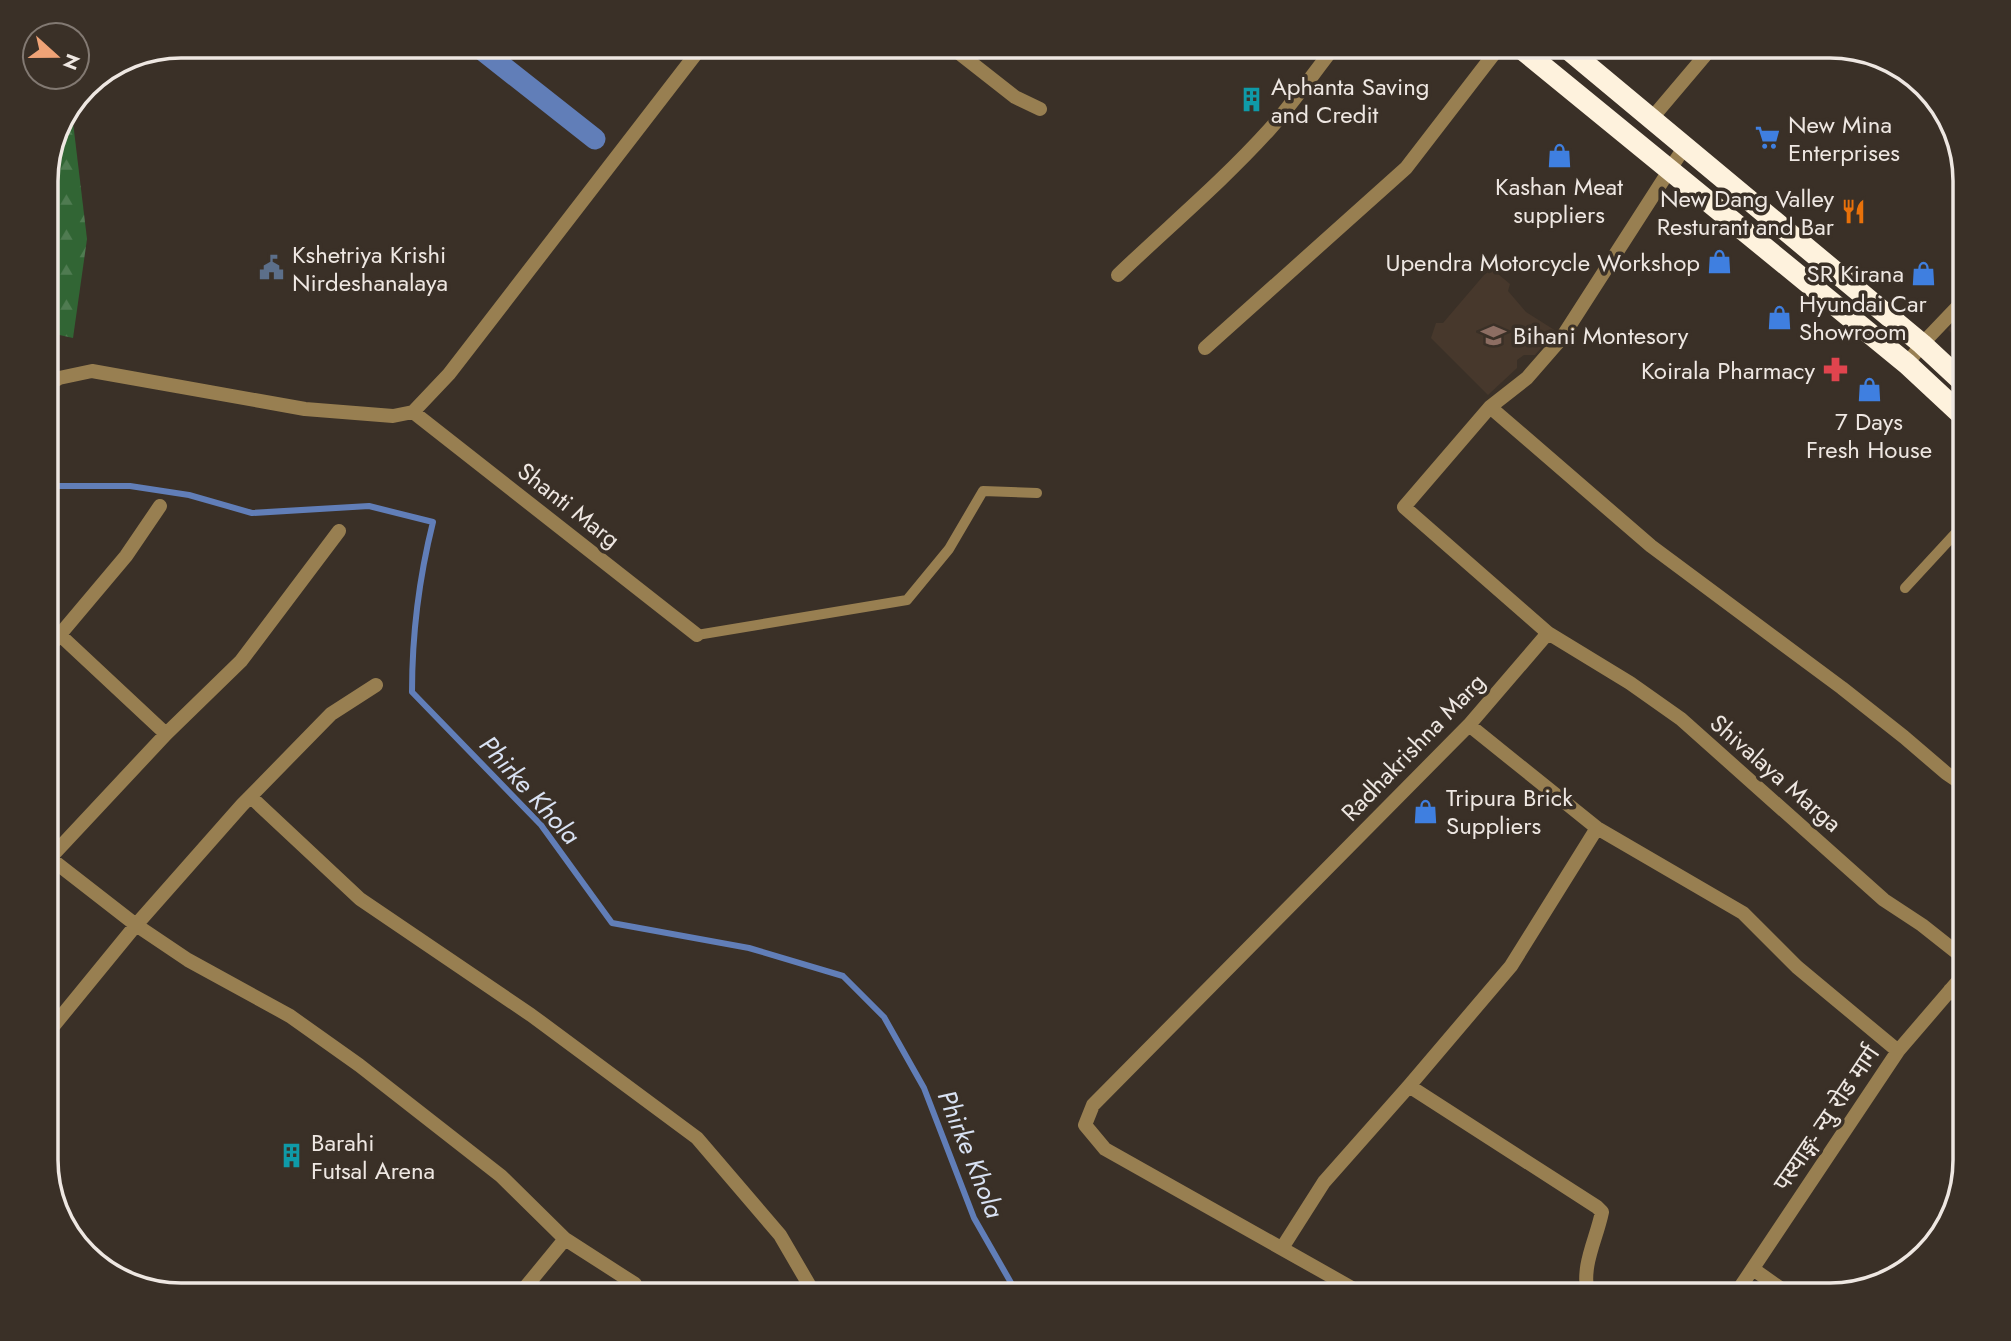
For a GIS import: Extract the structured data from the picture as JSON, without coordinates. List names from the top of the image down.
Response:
{
  "streets": {
    "street": [
      "Shanti Marg",
      "Radhakrishna Marg",
      "Shivalaya Marga",
      "पस्याङ्ग- न्यु रोड मार्ग"
    ]
  },
  "crossings": [
    ["Radhakrishna Marg", "Shivalaya Marga"]
  ],
  "water": ["Phirke Khola"],
  "places": {
    "building": ["Aphanta Saving and Credit", "Barahi Futsal Arena"],
    "supermarket": ["New Mina Enterprises"],
    "shop": [
      "Kashan Meat suppliers",
      "Upendra Motorcycle Workshop",
      "SR Kirana",
      "Hyundai Car Showroom",
      "7 Days Fresh House",
      "Tripura Brick Suppliers"
    ],
    "restaurant": ["New Dang Valley Resturant and Bar"],
    "public building": ["Kshetriya Krishi Nirdeshanalaya"],
    "school or university": ["Bihani Montesory"],
    "pharmacy": ["Koirala Pharmacy"]
  },
  "north": "right"
}
